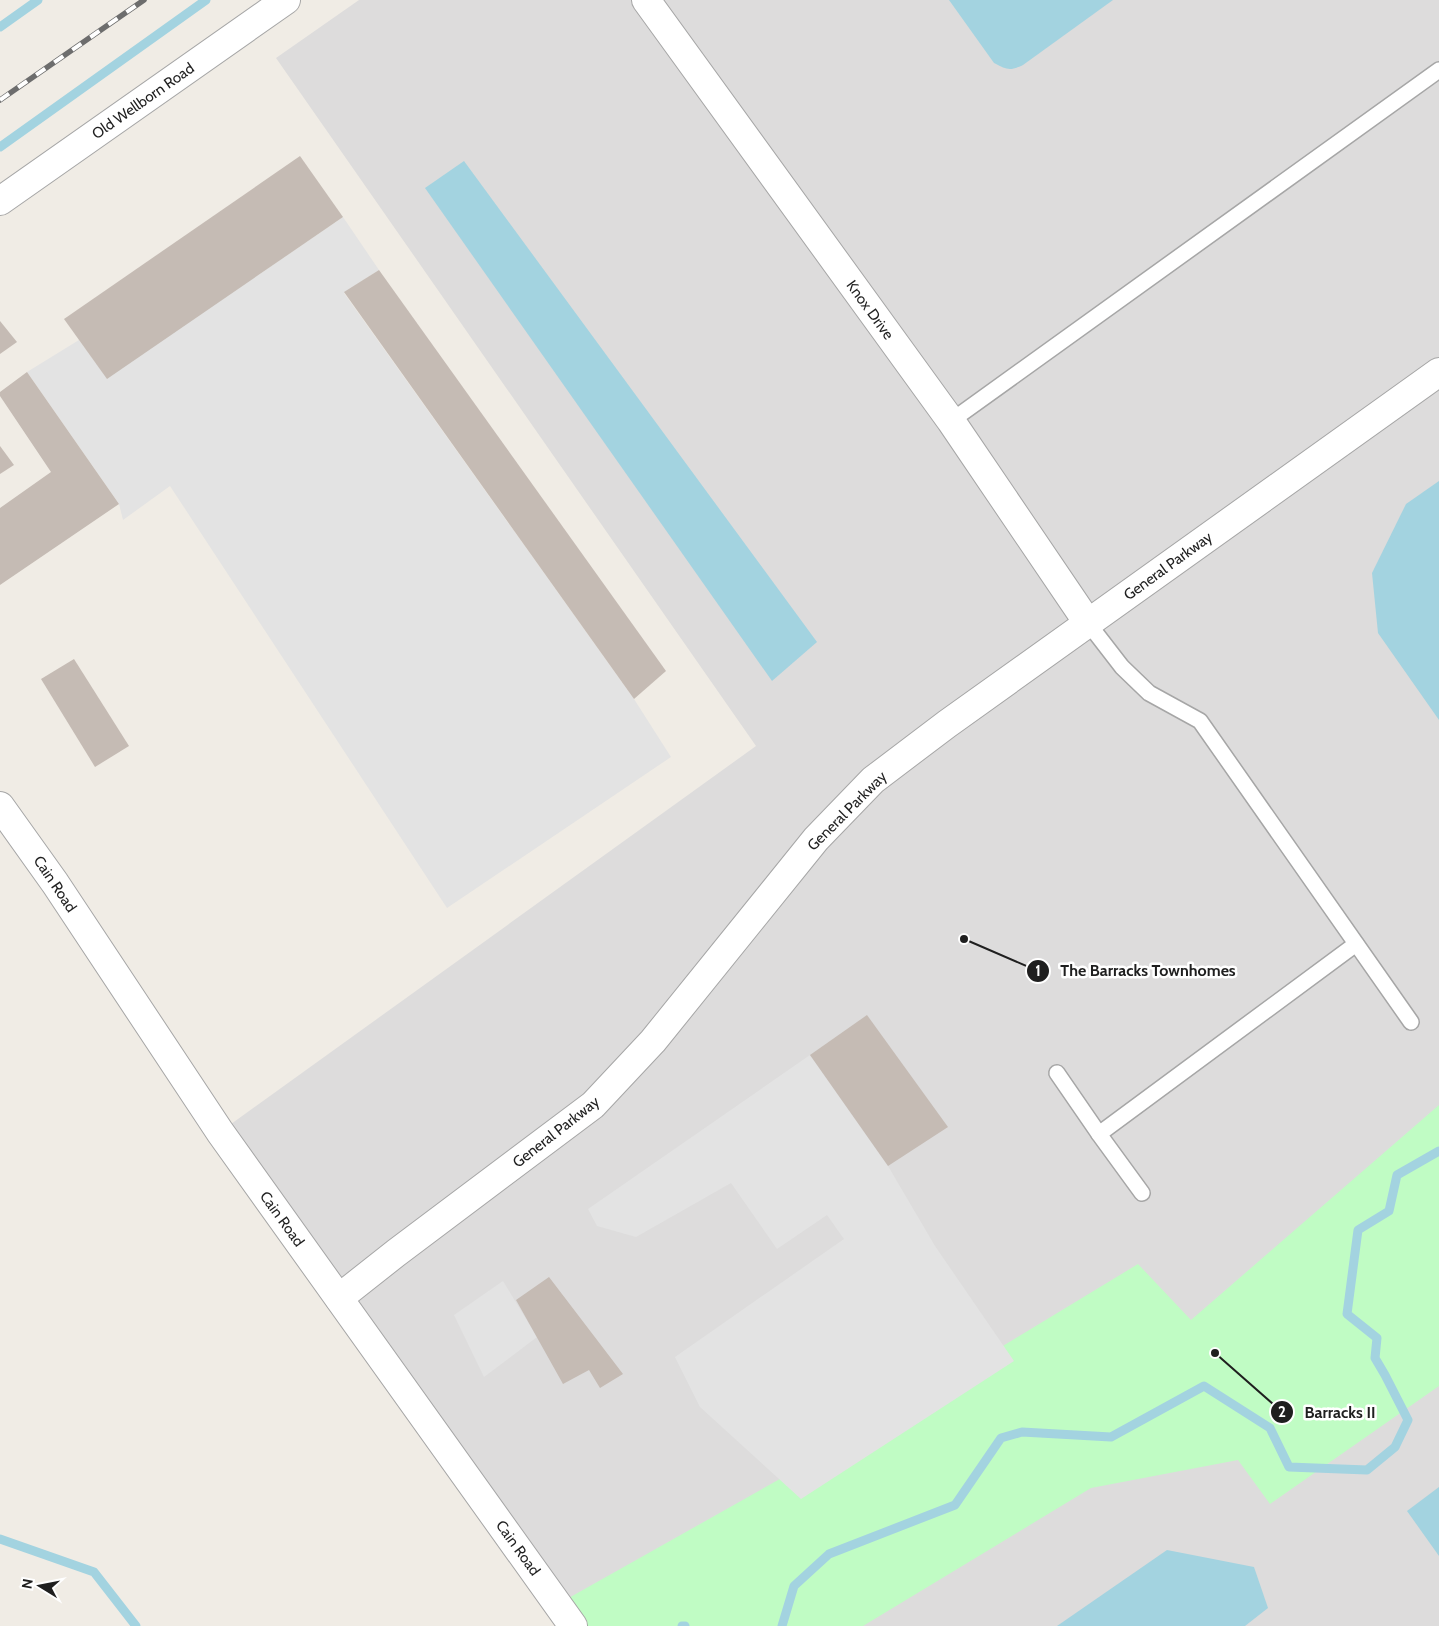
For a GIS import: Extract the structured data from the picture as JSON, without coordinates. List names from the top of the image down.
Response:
{
  "streets": {
    "street": [
      "Old Wellborn Road",
      "Knox Drive",
      "General Parkway",
      "Cain Road"
    ]
  },
  "crossings": [
    ["Knox Drive", "General Parkway"],
    ["General Parkway", "Cain Road"]
  ],
  "places": ["The Barracks Townhomes", "Barracks II"],
  "north": "left"
}
